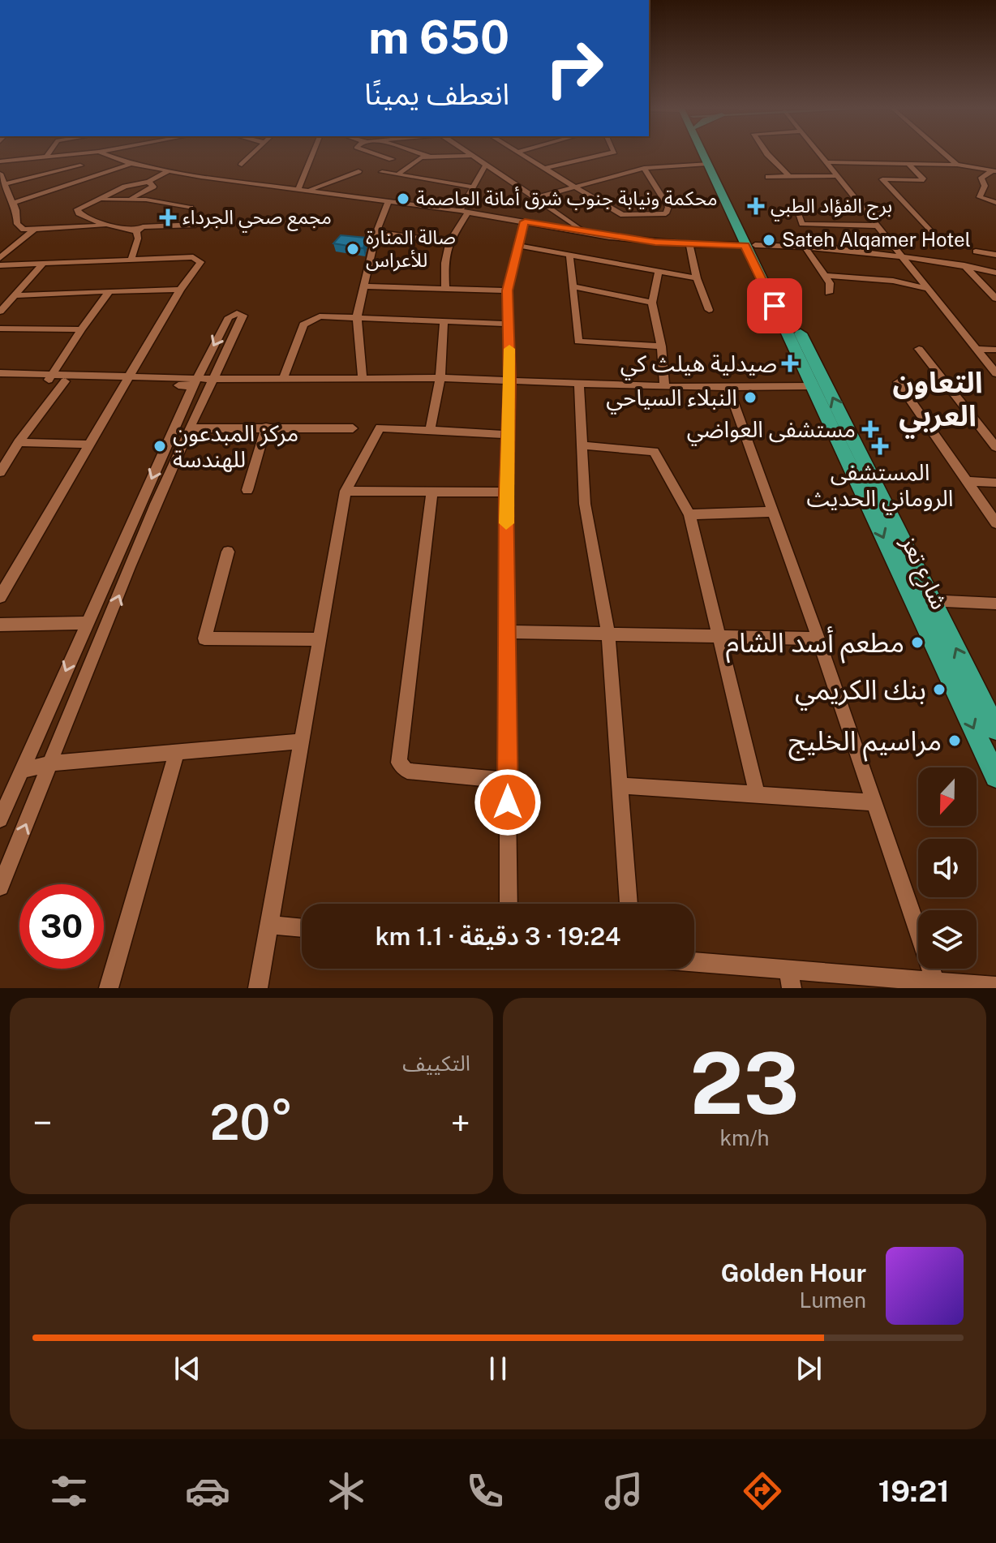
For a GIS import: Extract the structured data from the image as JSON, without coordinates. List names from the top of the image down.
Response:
{
  "streets": {
    "highway": ["شارع تعز"]
  },
  "districts": ["التعاون العربي"],
  "places": {
    "other": [
      "محكمة ونيابة جنوب شرق أمانة العاصمة",
      "Sateh Alqamer Hotel",
      "صالة المنارة للأعراس",
      "النبلاء السياحي",
      "مركز المبدعون للهندسة",
      "مطعم أسد الشام",
      "بنك الكريمي",
      "مراسيم الخليج"
    ],
    "health": [
      "برج الفؤاد الطبي",
      "مجمع صحي الجرداء",
      "صيدلية هيلث كي",
      "مستشفى العواضي",
      "المستشفى الروماني الحديث"
    ]
  },
  "north": "bottom",
  "page": {
    "turn": ["650 m", "انعطف يمينًا"],
    "limit": "30",
    "trip": "19:24 · 3 دقيقة · 1.1 km",
    "tile": [
      ["23", "km/h"],
      "التكييف"
    ],
    "heat": ["−", "20°", "+"],
    "song": ["Golden Hour", "Lumen"],
    "tabs": "19:21"
  }
}
